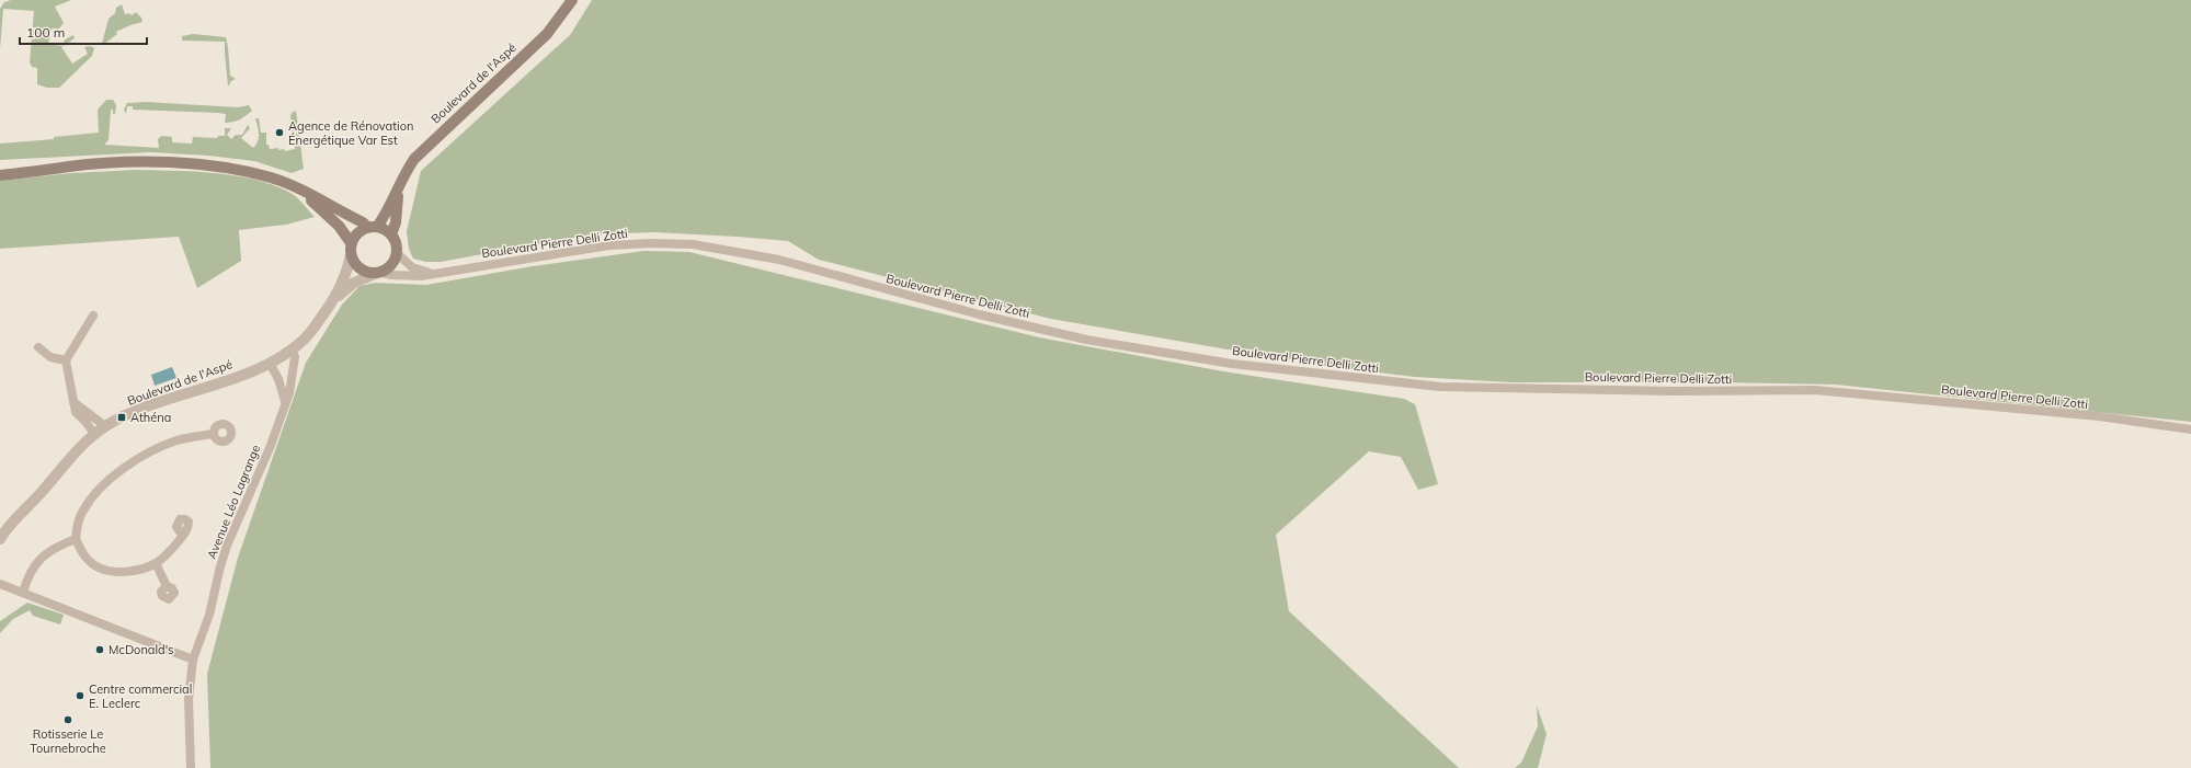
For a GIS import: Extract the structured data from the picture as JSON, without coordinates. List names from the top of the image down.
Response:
{
  "streets": {
    "main road": ["Boulevard de l'Aspé"],
    "street": ["Boulevard Pierre Delli Zotti", "Avenue Léo Lagrange"]
  },
  "crossings": [
    ["Boulevard de l'Aspé", "Boulevard Pierre Delli Zotti"],
    ["Boulevard de l'Aspé", "Avenue Léo Lagrange"]
  ],
  "places": {
    "other": [
      "Agence de Rénovation Énergétique Var Est",
      "McDonald's",
      "Centre commercial E. Leclerc",
      "Rotisserie Le Tournebroche"
    ],
    "transit": ["Athéna"]
  },
  "scale_bar": "100 m"
}
